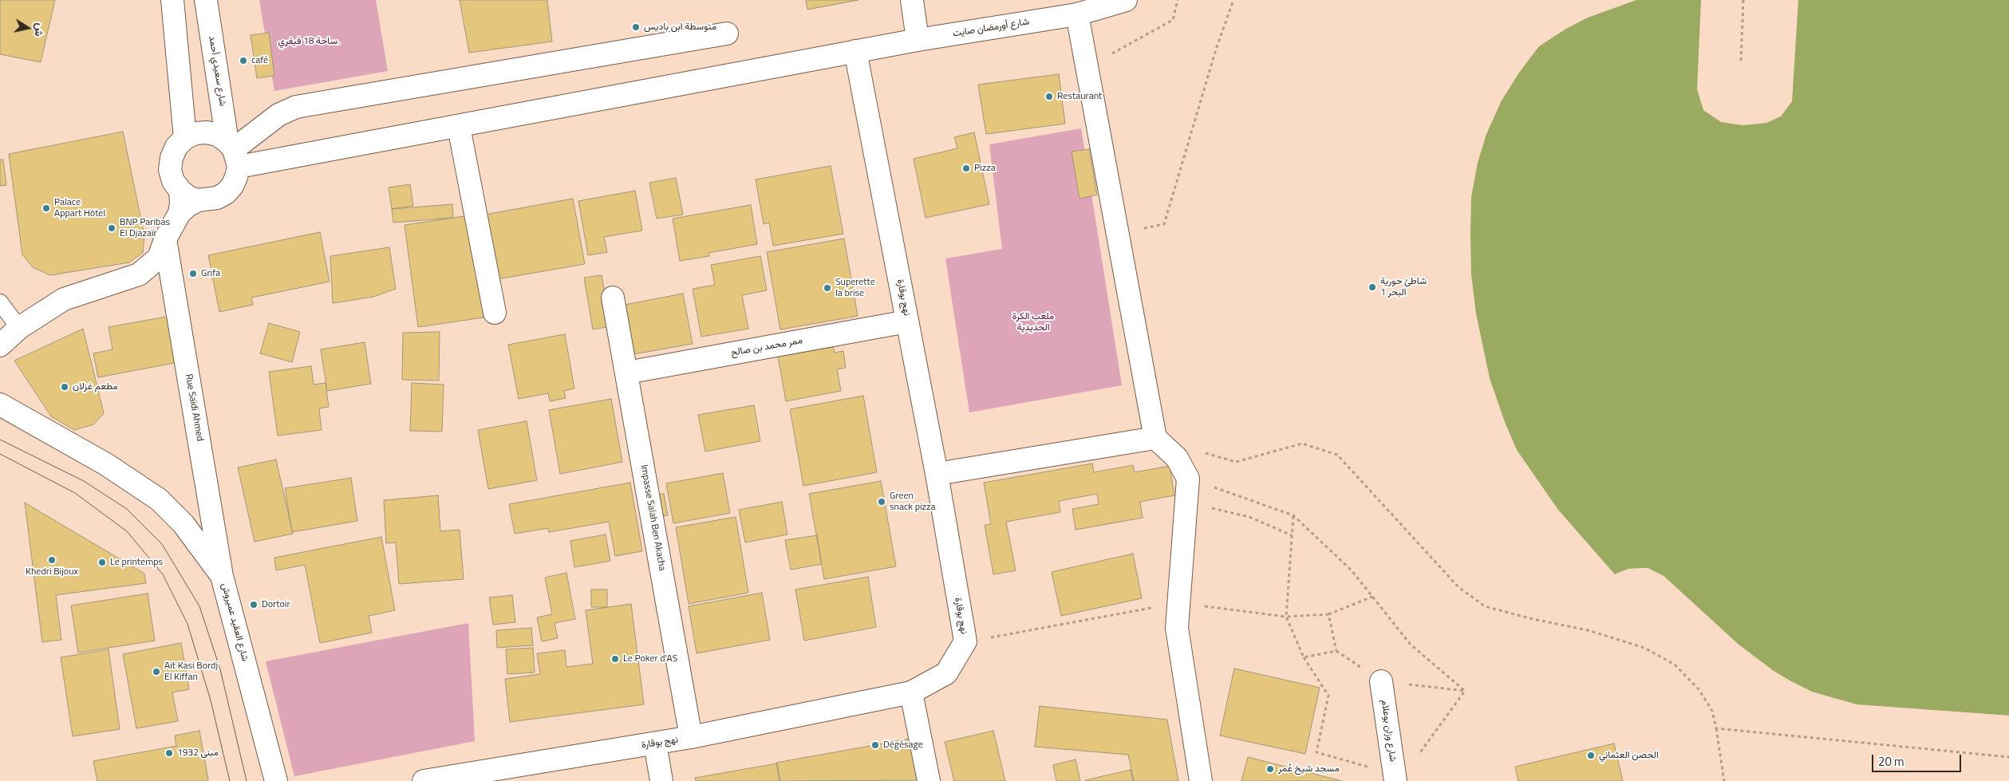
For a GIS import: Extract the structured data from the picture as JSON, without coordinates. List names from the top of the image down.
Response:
{
  "streets": {
    "street": [
      "شارع أورمضان صايت",
      "شارع سعيدي أحمد",
      "نهج بوقارة",
      "ممر محمد بن صالح",
      "Rue Saïdi Ahmed",
      "Impasse Salah Ben Akacha",
      "شارع العقيد عميروش",
      "شارع وزان بوعلام"
    ]
  },
  "crossings": [
    ["شارع أورمضان صايت", "شارع سعيدي أحمد"],
    ["شارع أورمضان صايت", "نهج بوقارة"],
    ["نهج بوقارة", "ممر محمد بن صالح"],
    ["نهج بوقارة", "Impasse Salah Ben Akacha"],
    ["ممر محمد بن صالح", "Impasse Salah Ben Akacha"],
    ["Rue Saïdi Ahmed", "شارع العقيد عميروش"]
  ],
  "parks": ["ساحة 18 فيفري.", "ملعب الكرة الحديدية"],
  "places": [
    "متوسطة ابن باديس",
    "café",
    "Restaurant",
    "Pizza",
    "Palace Appart Hôtel",
    "BNP Paribas El Djazaïr",
    "Grifa",
    "شاطئ حورية البحر 1",
    "Superette la brise",
    "مطعم غزلان",
    "Green snack pizza",
    "Khedri Bijoux",
    "Le printemps",
    "Dortoir",
    "Le Poker d'AS",
    "Ait Kasi Bordj El Kiffan",
    "Dégésage",
    "مبنى 1932",
    "الحصن العثماني",
    "مسجد شيخ عُمر"
  ],
  "scale_bar": "20 m",
  "north": "right"
}
